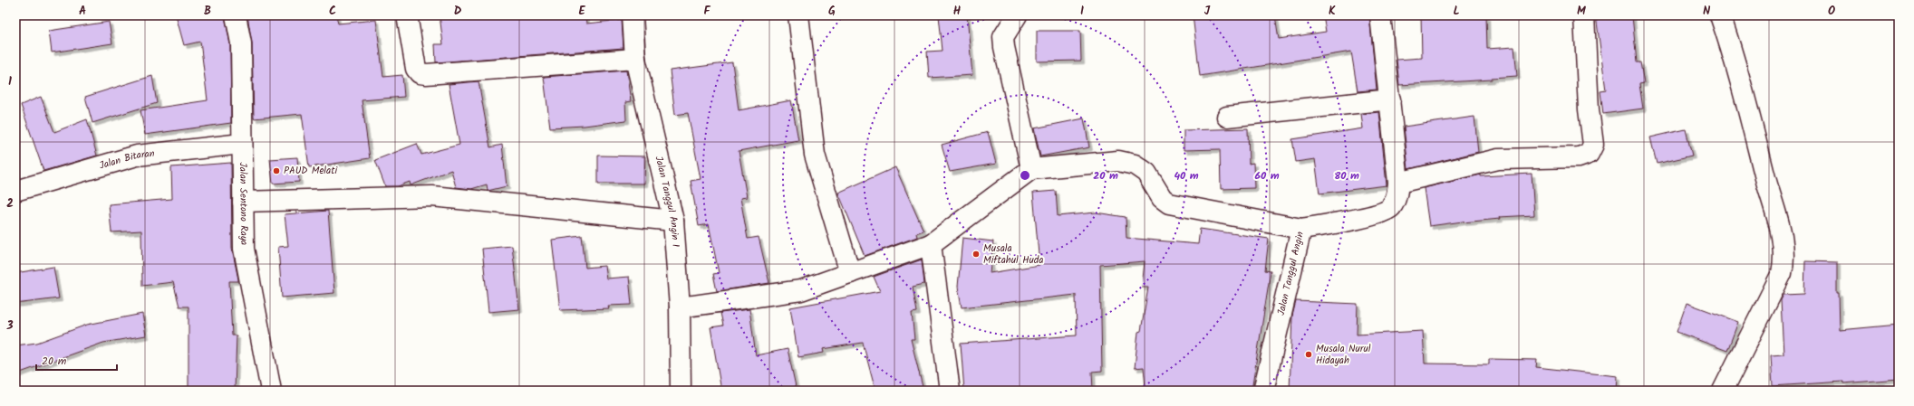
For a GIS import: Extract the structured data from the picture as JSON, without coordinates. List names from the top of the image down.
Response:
{
  "streets": {
    "street": [
      "Jalan Bitaran",
      "Jalan Tanggul Angin I",
      "Jalan Sentono Raya",
      "Jalan Tanggul Angin"
    ]
  },
  "crossings": [
    ["Jalan Bitaran", "Jalan Sentono Raya"]
  ],
  "places": ["PAUD Melati", "Musala Miftahul Huda", "Musala Nurul Hidayah"],
  "scale_bar": "20 m",
  "grid": {
    "columns": [
      "A",
      "B",
      "C",
      "D",
      "E",
      "F",
      "G",
      "H",
      "I",
      "J",
      "K",
      "L",
      "M",
      "N",
      "O"
    ],
    "rows": ["1", "2", "3"]
  },
  "rings": [
    "20 m",
    "40 m",
    "60 m",
    "80 m"
  ]
}
